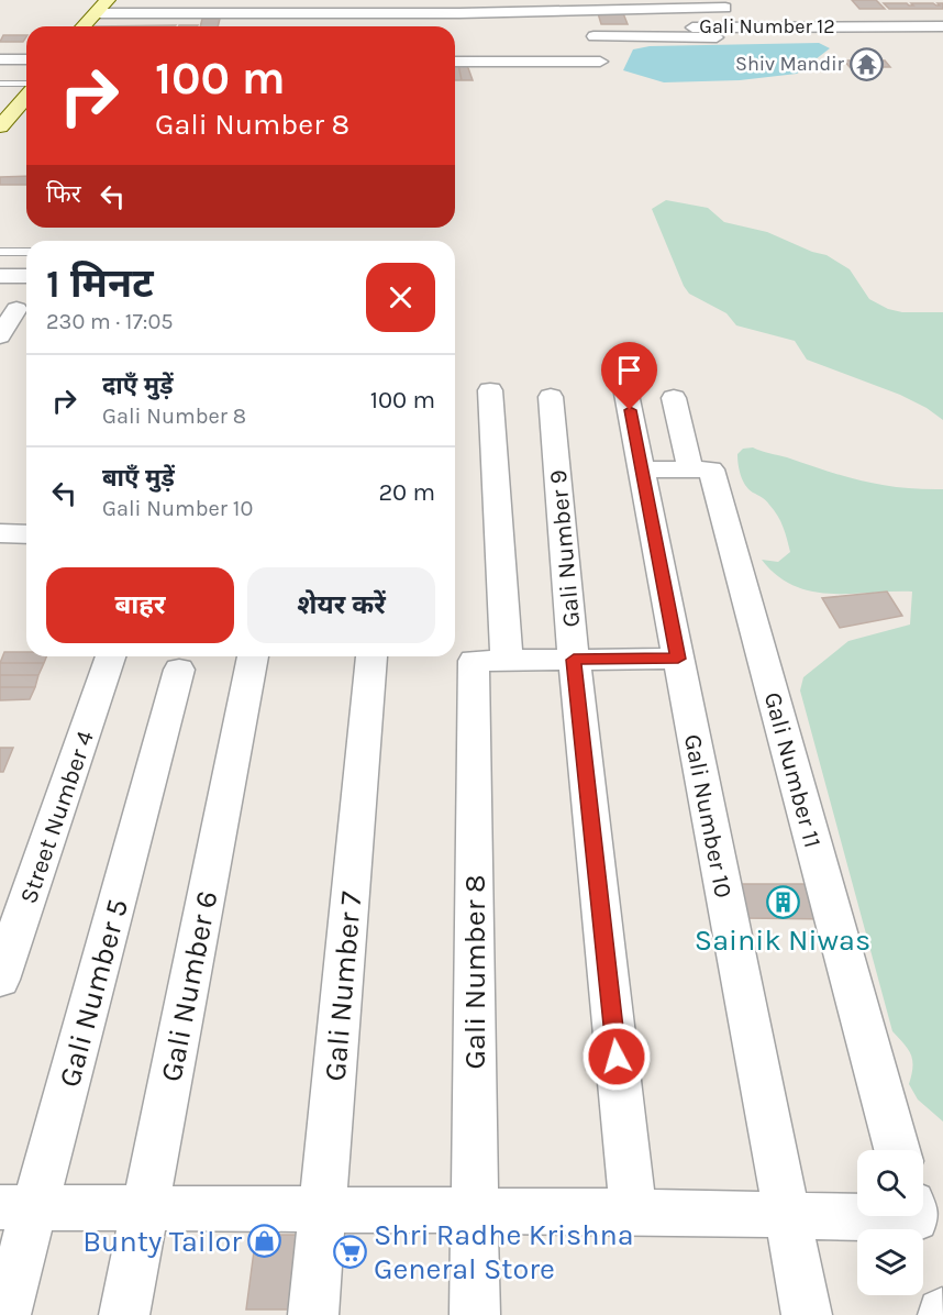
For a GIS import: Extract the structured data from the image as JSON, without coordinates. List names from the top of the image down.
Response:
{
  "streets": {
    "street": [
      "Gali Number 12",
      "Gali Number 9",
      "Gali Number 11",
      "Gali Number 10",
      "Street Number 4",
      "Gali Number 8",
      "Gali Number 6",
      "Gali Number 7",
      "Gali Number 5"
    ]
  },
  "crossings": [
    ["Gali Number 9", "Gali Number 8"],
    ["Gali Number 10", "Gali Number 8"]
  ],
  "places": {
    "temple": ["Shiv Mandir"],
    "building": ["Sainik Niwas"],
    "shop": ["Bunty Tailor"],
    "supermarket": ["Shri Radhe Krishna General Store"]
  },
  "page": {
    "turn": ["100 m", "Gali Number 8"],
    "then": "फिर",
    "heading": ["1 मिनट", "230 m · 17:05"],
    "list": [
      {
        "name": "दाएँ मुड़ें",
        "note": "Gali Number 8",
        "value": "100 m"
      },
      {
        "name": "बाएँ मुड़ें",
        "note": "Gali Number 10",
        "value": "20 m"
      }
    ],
    "buttons": ["बाहर", "शेयर करें"]
  }
}
